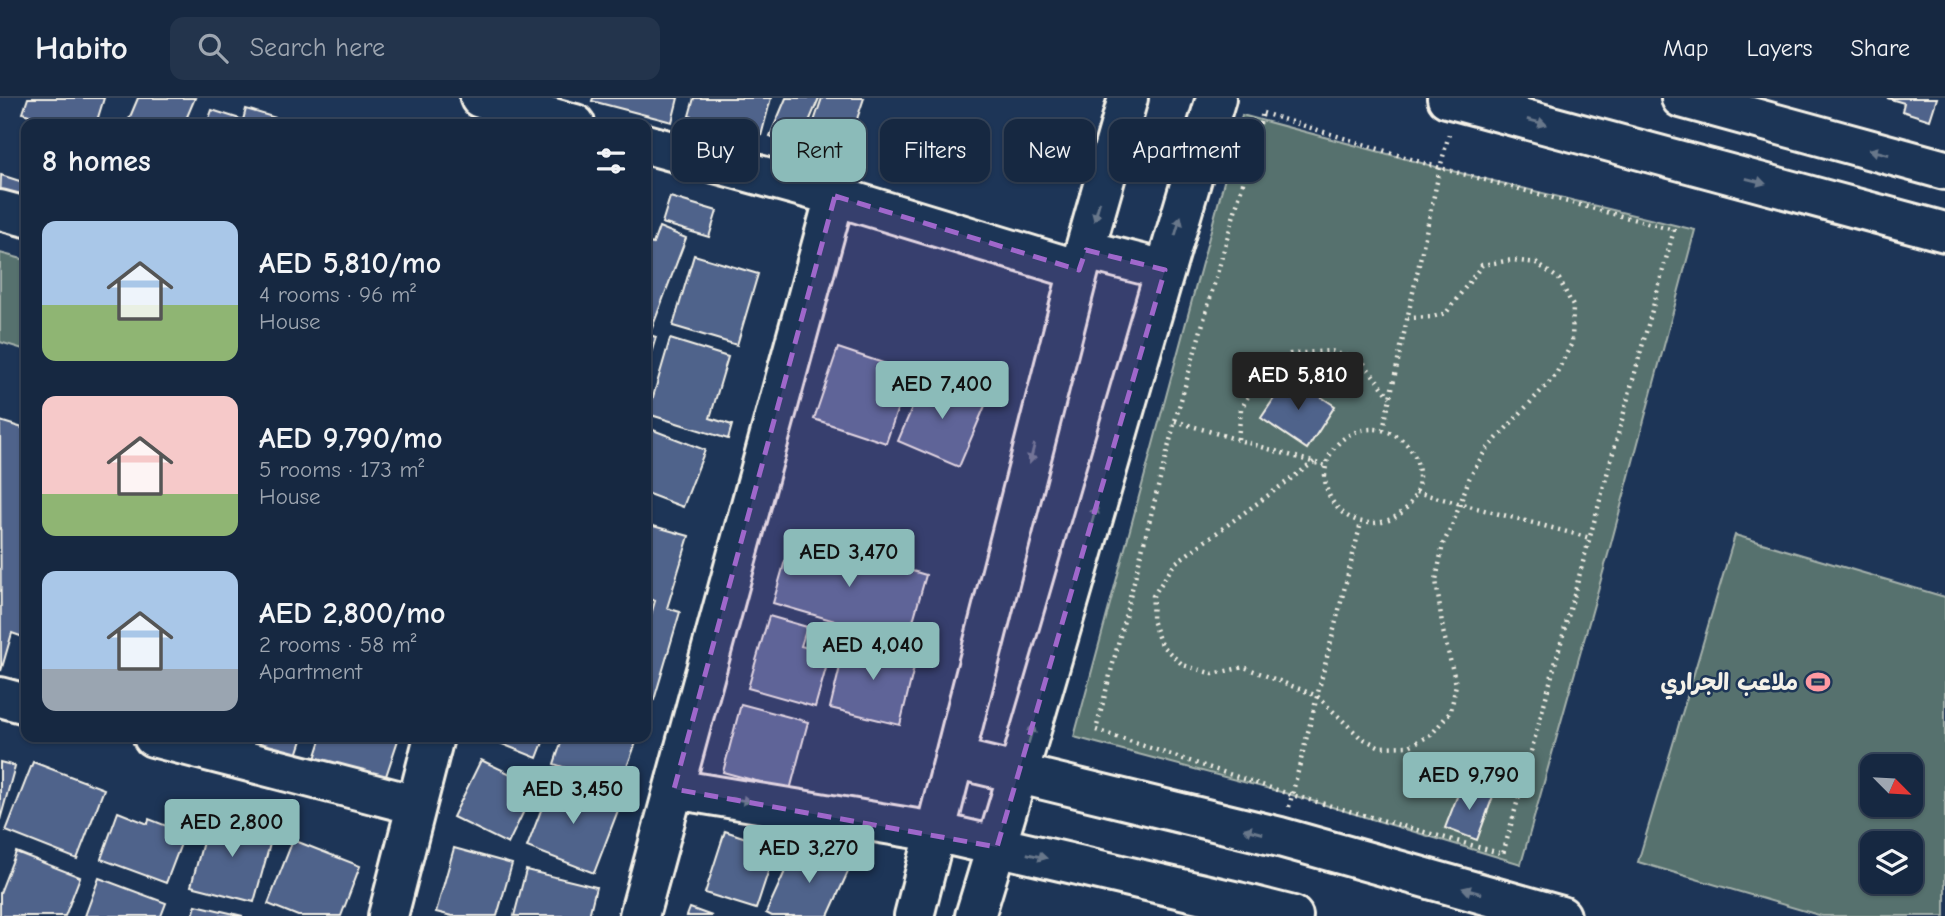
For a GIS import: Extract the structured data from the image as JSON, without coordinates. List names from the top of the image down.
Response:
{
  "places": {
    "sports": ["ملاعب الجراري"]
  },
  "north": "bottom right",
  "page": {
    "header": "Habito",
    "search": "Search here",
    "nav": ["Map", "Layers", "Share"],
    "chip": [
      "Buy",
      "Rent",
      "Filters",
      "New",
      "Apartment"
    ],
    "heading": "8 homes",
    "list": [
      {
        "name": "AED 5,810/mo",
        "note": "4 rooms · 96 m² · House"
      },
      {
        "name": "AED 9,790/mo",
        "note": "5 rooms · 173 m² · House"
      },
      {
        "name": "AED 2,800/mo",
        "note": "2 rooms · 58 m² · Apartment"
      }
    ],
    "price": [
      "AED 5,810",
      "AED 7,400",
      "AED 3,470",
      "AED 4,040",
      "AED 9,790",
      "AED 3,450",
      "AED 2,800",
      "AED 3,270"
    ]
  }
}
